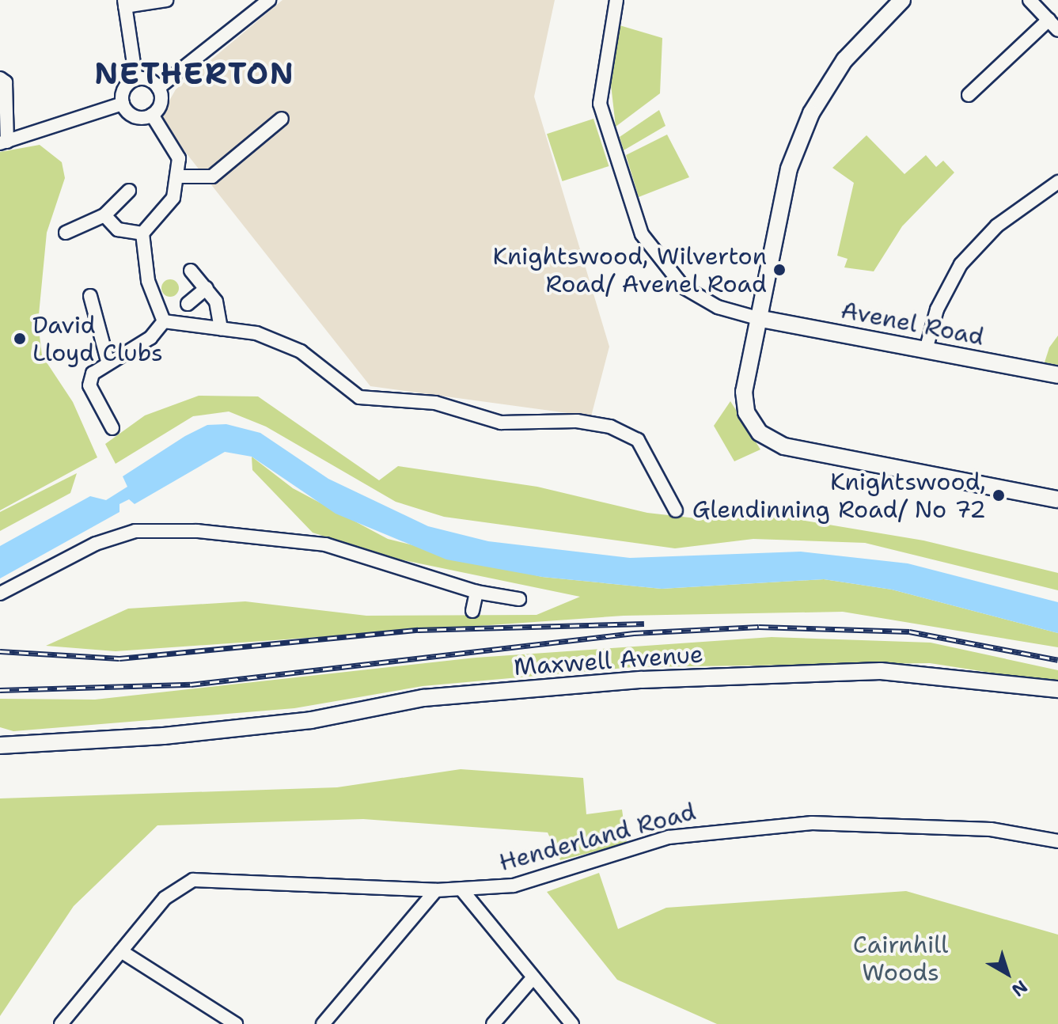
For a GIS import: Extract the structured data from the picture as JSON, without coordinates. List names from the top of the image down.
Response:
{
  "streets": {
    "street": ["Avenel Road", "Maxwell Avenue", "Henderland Road"]
  },
  "districts": ["NETHERTON"],
  "parks": ["Cairnhill Woods"],
  "places": ["Knightswood, Wilverton Road/ Avenel Road", "David Lloyd Clubs", "Knightswood, Glendinning Road/ No 72"],
  "north": "bottom right"
}
